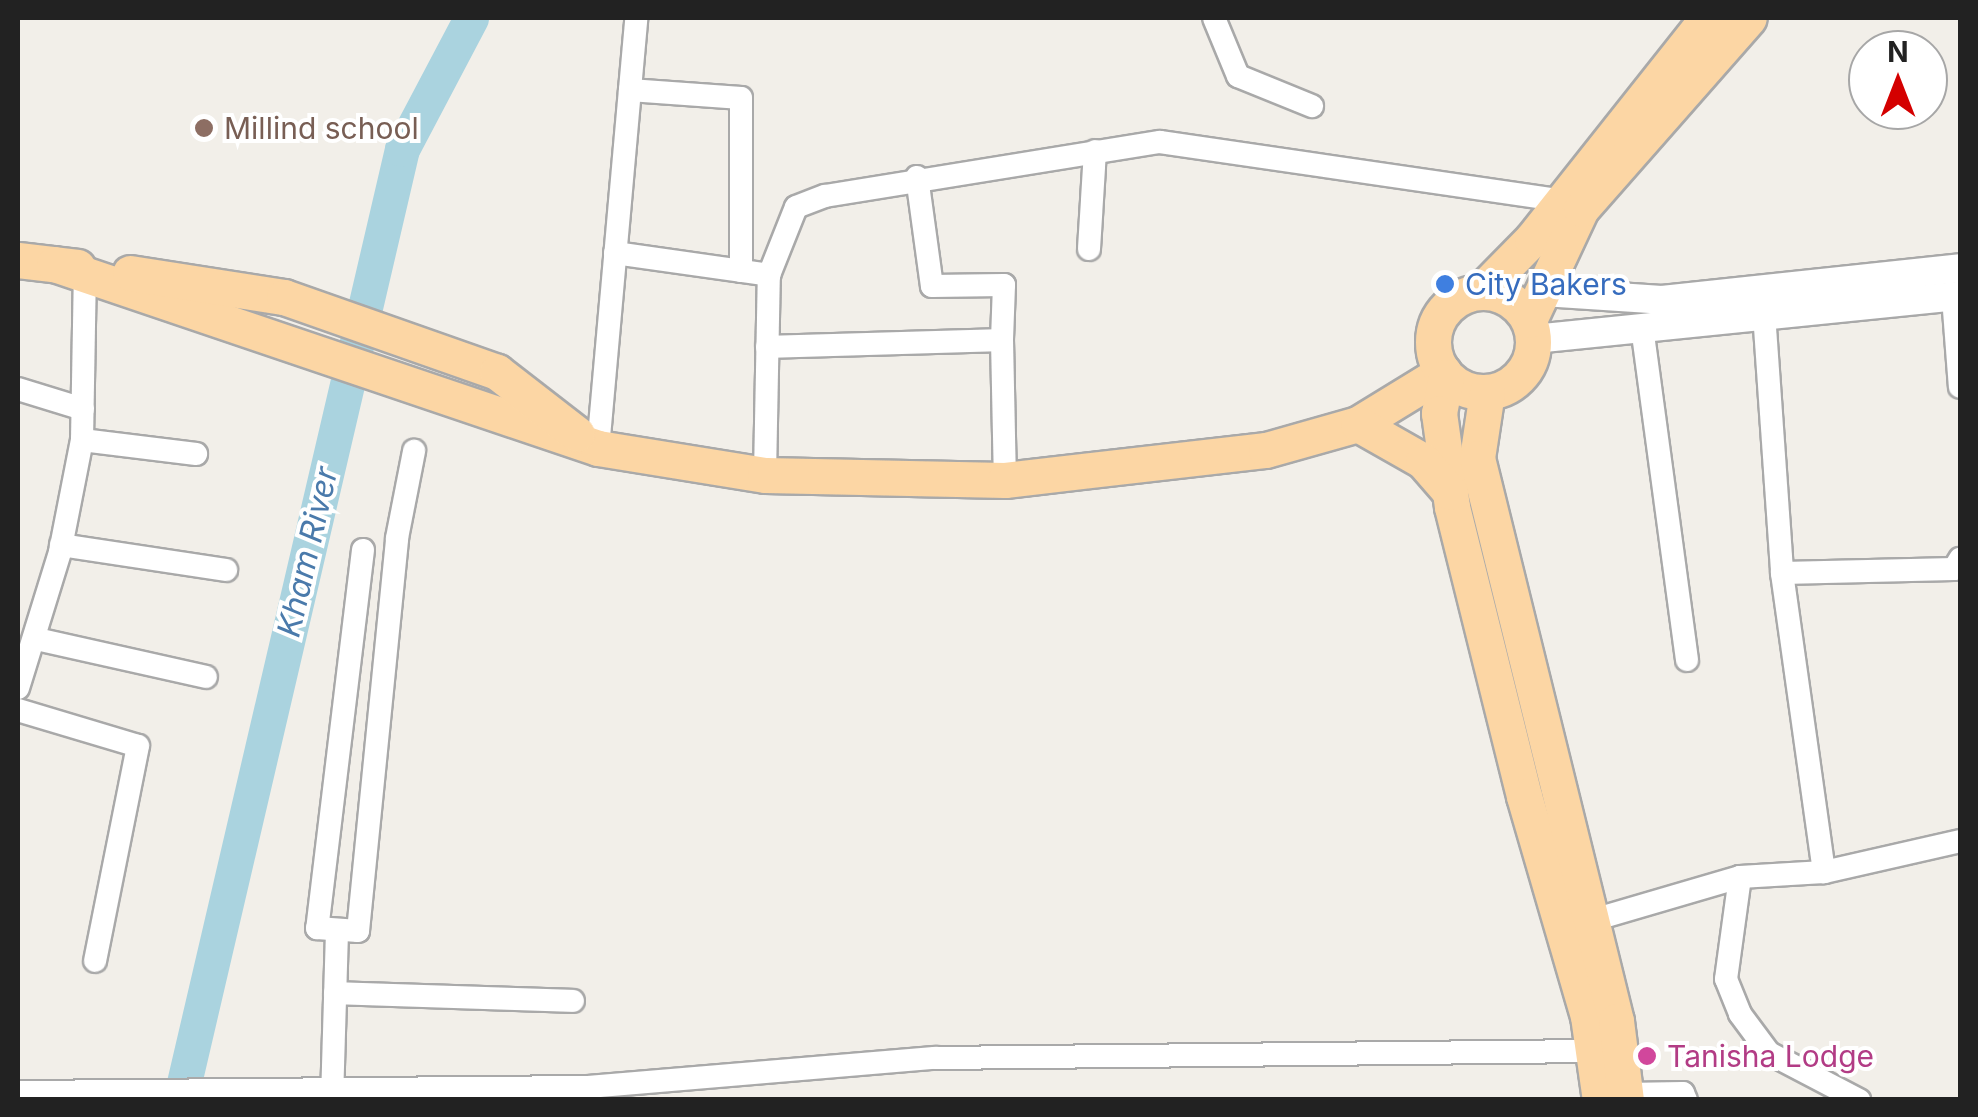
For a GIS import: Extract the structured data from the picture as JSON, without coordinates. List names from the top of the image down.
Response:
{
  "water": ["Kham River"],
  "places": ["Millind school", "City Bakers", "Tanisha Lodge"],
  "north": "top"
}
